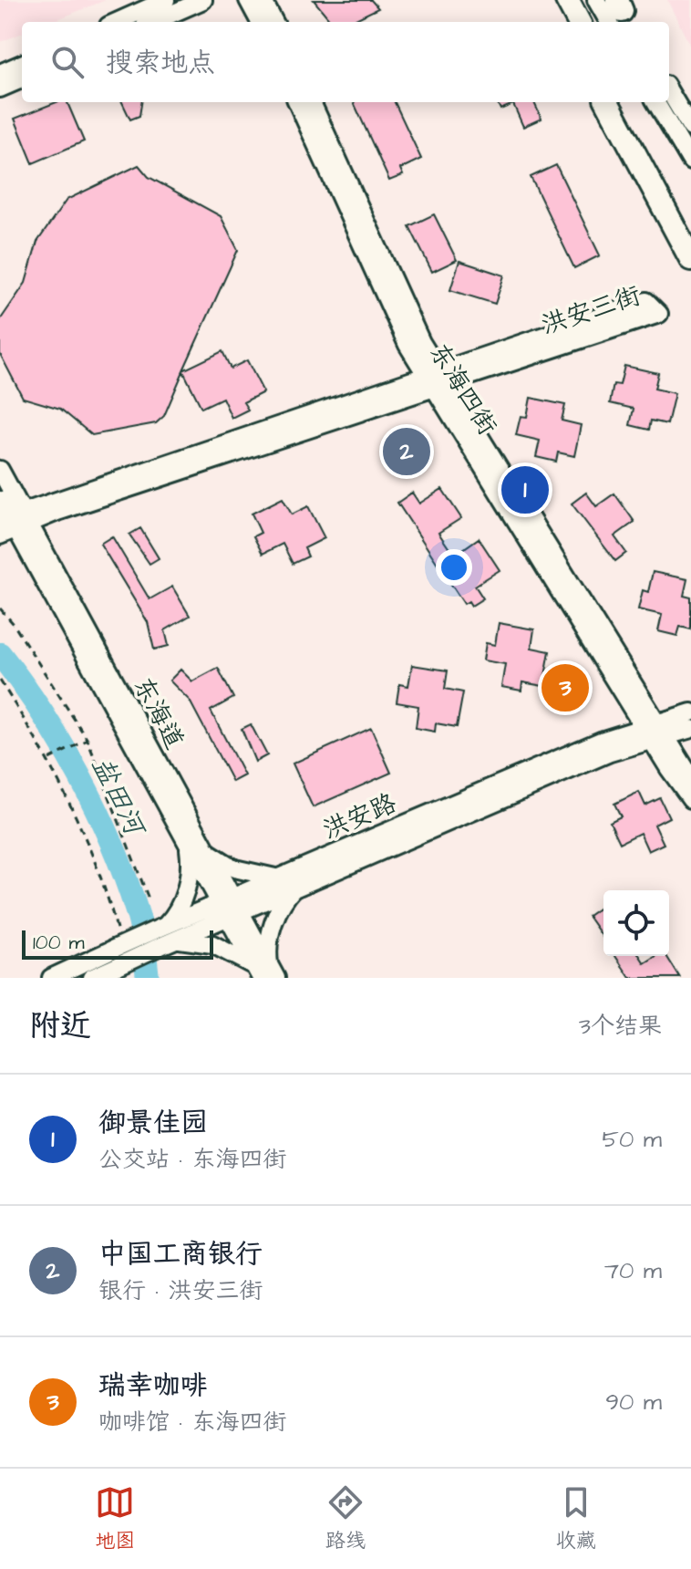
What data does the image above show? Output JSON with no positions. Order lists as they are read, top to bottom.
{
  "streets": {
    "street": [
      "洪安三街",
      "东海四街",
      "东海道",
      "洪安路"
    ]
  },
  "crossings": [
    ["洪安三街", "东海四街"],
    ["洪安三街", "东海道"],
    ["东海四街", "洪安路"],
    ["东海道", "洪安路"]
  ],
  "water": ["盐田河"],
  "scale_bar": "100 m",
  "page": {
    "search": "搜索地点",
    "pins": ["2", "1", "3"],
    "scale": "100 m",
    "heading": ["附近", "3个结果"],
    "list": [
      {
        "mark": "1",
        "name": "御景佳园",
        "note": "公交站 · 东海四街",
        "value": "50 m"
      },
      {
        "mark": "2",
        "name": "中国工商银行",
        "note": "银行 · 洪安三街",
        "value": "70 m"
      },
      {
        "mark": "3",
        "name": "瑞幸咖啡",
        "note": "咖啡馆 · 东海四街",
        "value": "90 m"
      }
    ],
    "nav": ["地图", "路线", "收藏"]
  }
}
